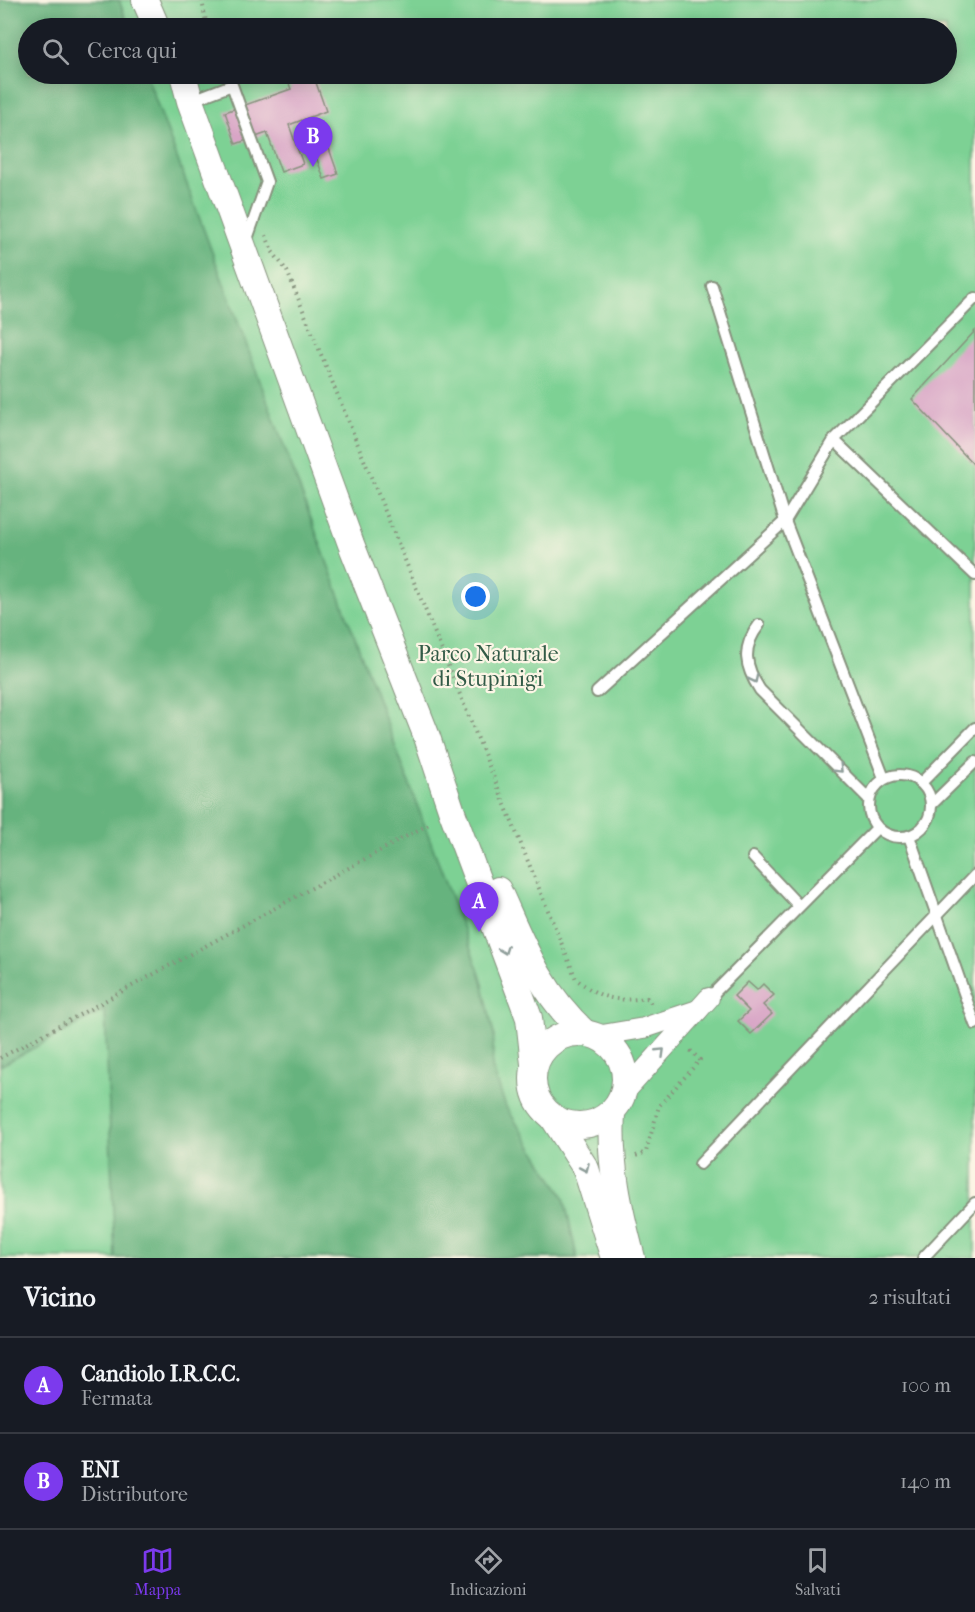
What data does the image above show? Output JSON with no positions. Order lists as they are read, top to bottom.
{
  "parks": ["Parco Naturale di Stupinigi"],
  "page": {
    "search": "Cerca qui",
    "pins": ["B", "A"],
    "heading": ["Vicino", "2 risultati"],
    "list": [
      {
        "mark": "A",
        "name": "Candiolo I.R.C.C.",
        "note": "Fermata",
        "value": "100 m"
      },
      {
        "mark": "B",
        "name": "ENI",
        "note": "Distributore",
        "value": "140 m"
      }
    ],
    "nav": ["Mappa", "Indicazioni", "Salvati"]
  }
}
